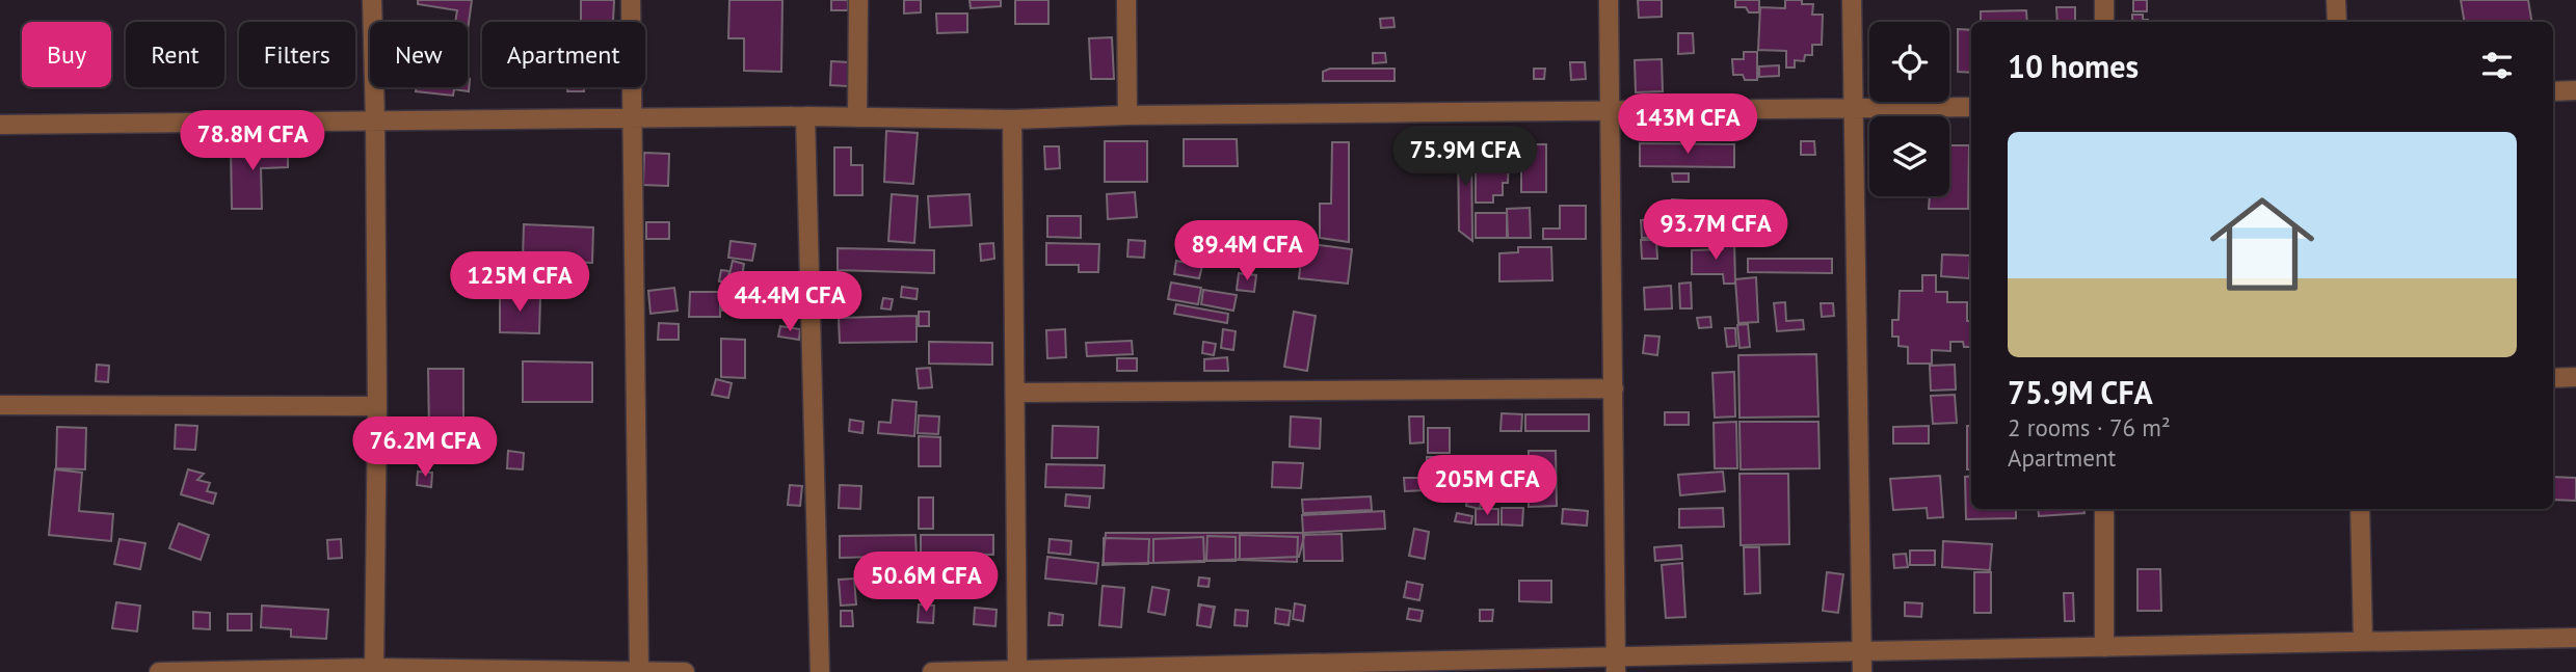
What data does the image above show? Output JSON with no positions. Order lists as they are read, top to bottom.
{
  "page": {
    "chip": [
      "Buy",
      "Rent",
      "Filters",
      "New",
      "Apartment"
    ],
    "heading": "10 homes",
    "price": [
      "143M CFA",
      "78.8M CFA",
      "75.9M CFA",
      "93.7M CFA",
      "89.4M CFA",
      "125M CFA",
      "44.4M CFA",
      "76.2M CFA",
      "205M CFA",
      "50.6M CFA"
    ],
    "list": [
      {
        "name": "75.9M CFA",
        "note": "2 rooms · 76 m² · Apartment"
      }
    ]
  }
}
